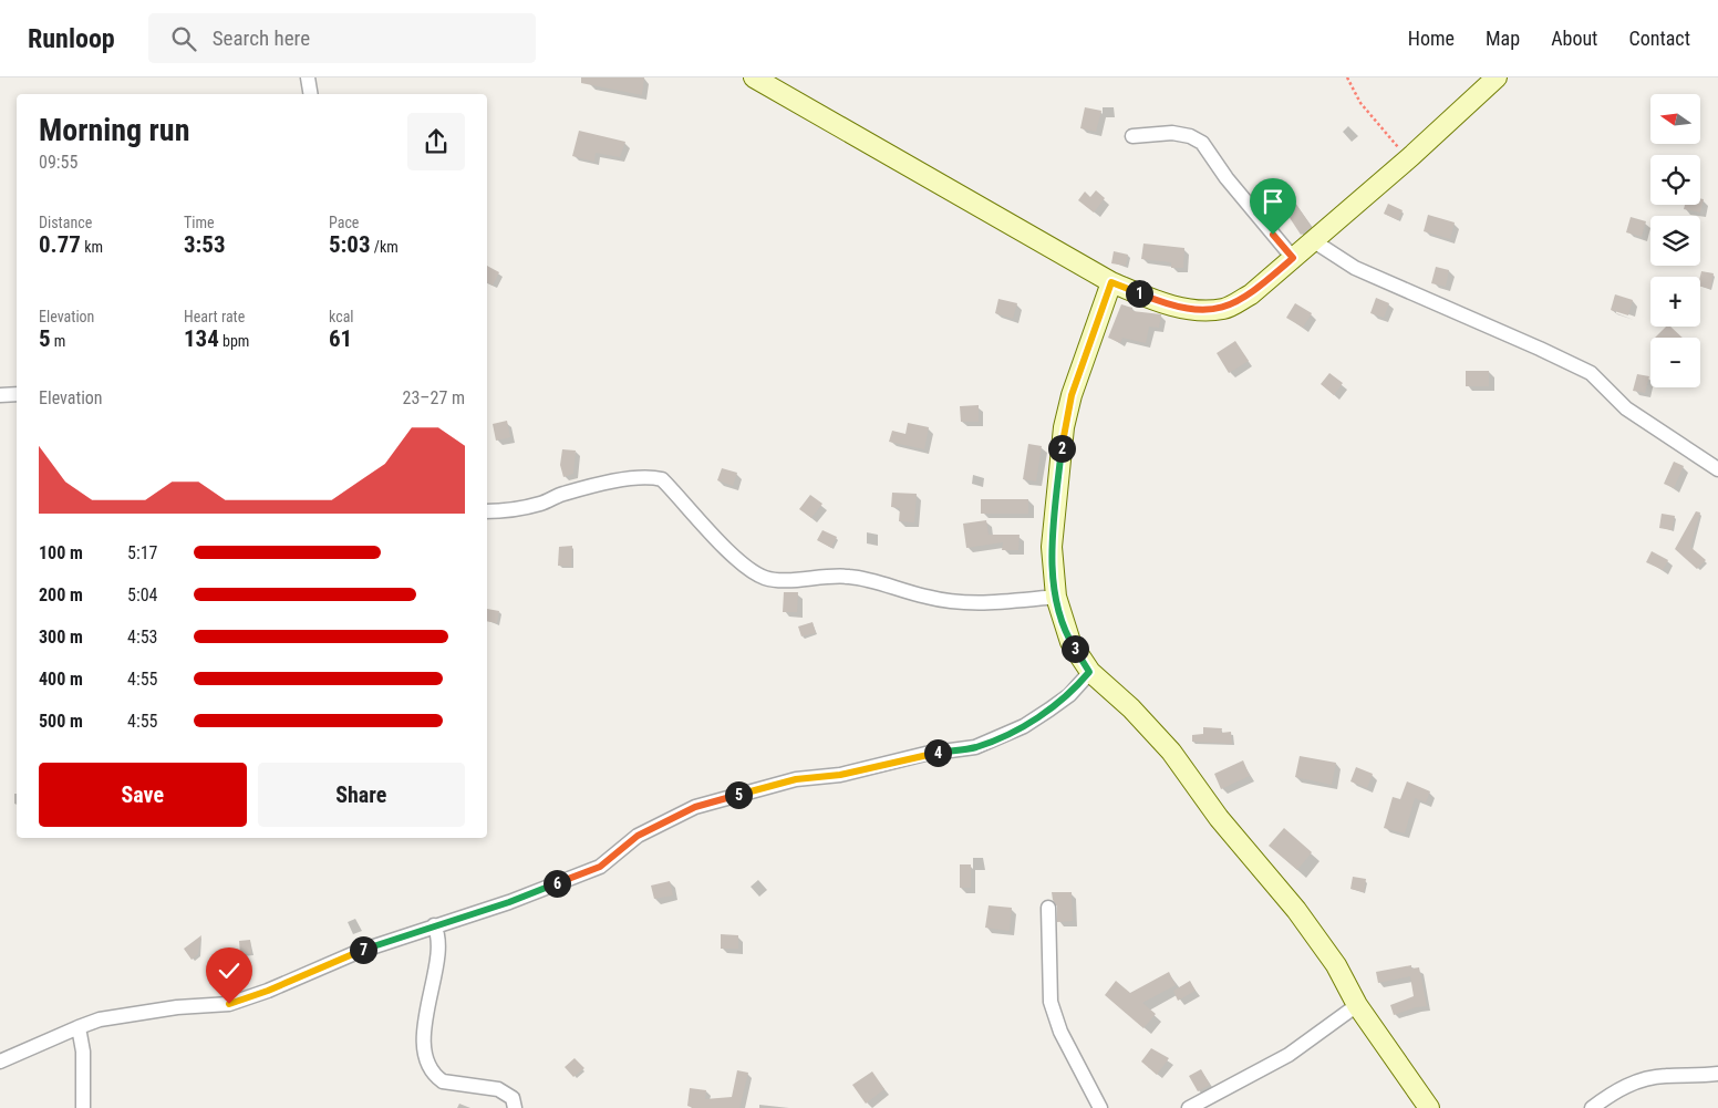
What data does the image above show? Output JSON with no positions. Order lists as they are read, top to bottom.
{
  "north": "left",
  "page": {
    "header": "Runloop",
    "search": "Search here",
    "nav": [
      "Home",
      "Map",
      "About",
      "Contact"
    ],
    "map_buttons": ["+", "−"],
    "heading": ["Morning run", "09:55"],
    "stats": [
      ["Distance", "0.77 km"],
      ["Time", "3:53"],
      ["Pace", "5:03 /km"],
      ["Elevation", "5 m"],
      ["Heart rate", "134 bpm"],
      ["kcal", "61"]
    ],
    "pins": [
      "1",
      "2",
      "3",
      "4",
      "5",
      "6",
      "7"
    ],
    "chart": ["Elevation", "23–27 m"],
    "list": [
      {
        "name": "100 m",
        "note": "5:17"
      },
      {
        "name": "200 m",
        "note": "5:04"
      },
      {
        "name": "300 m",
        "note": "4:53"
      },
      {
        "name": "400 m",
        "note": "4:55"
      },
      {
        "name": "500 m",
        "note": "4:55"
      }
    ],
    "buttons": ["Save", "Share"]
  }
}
